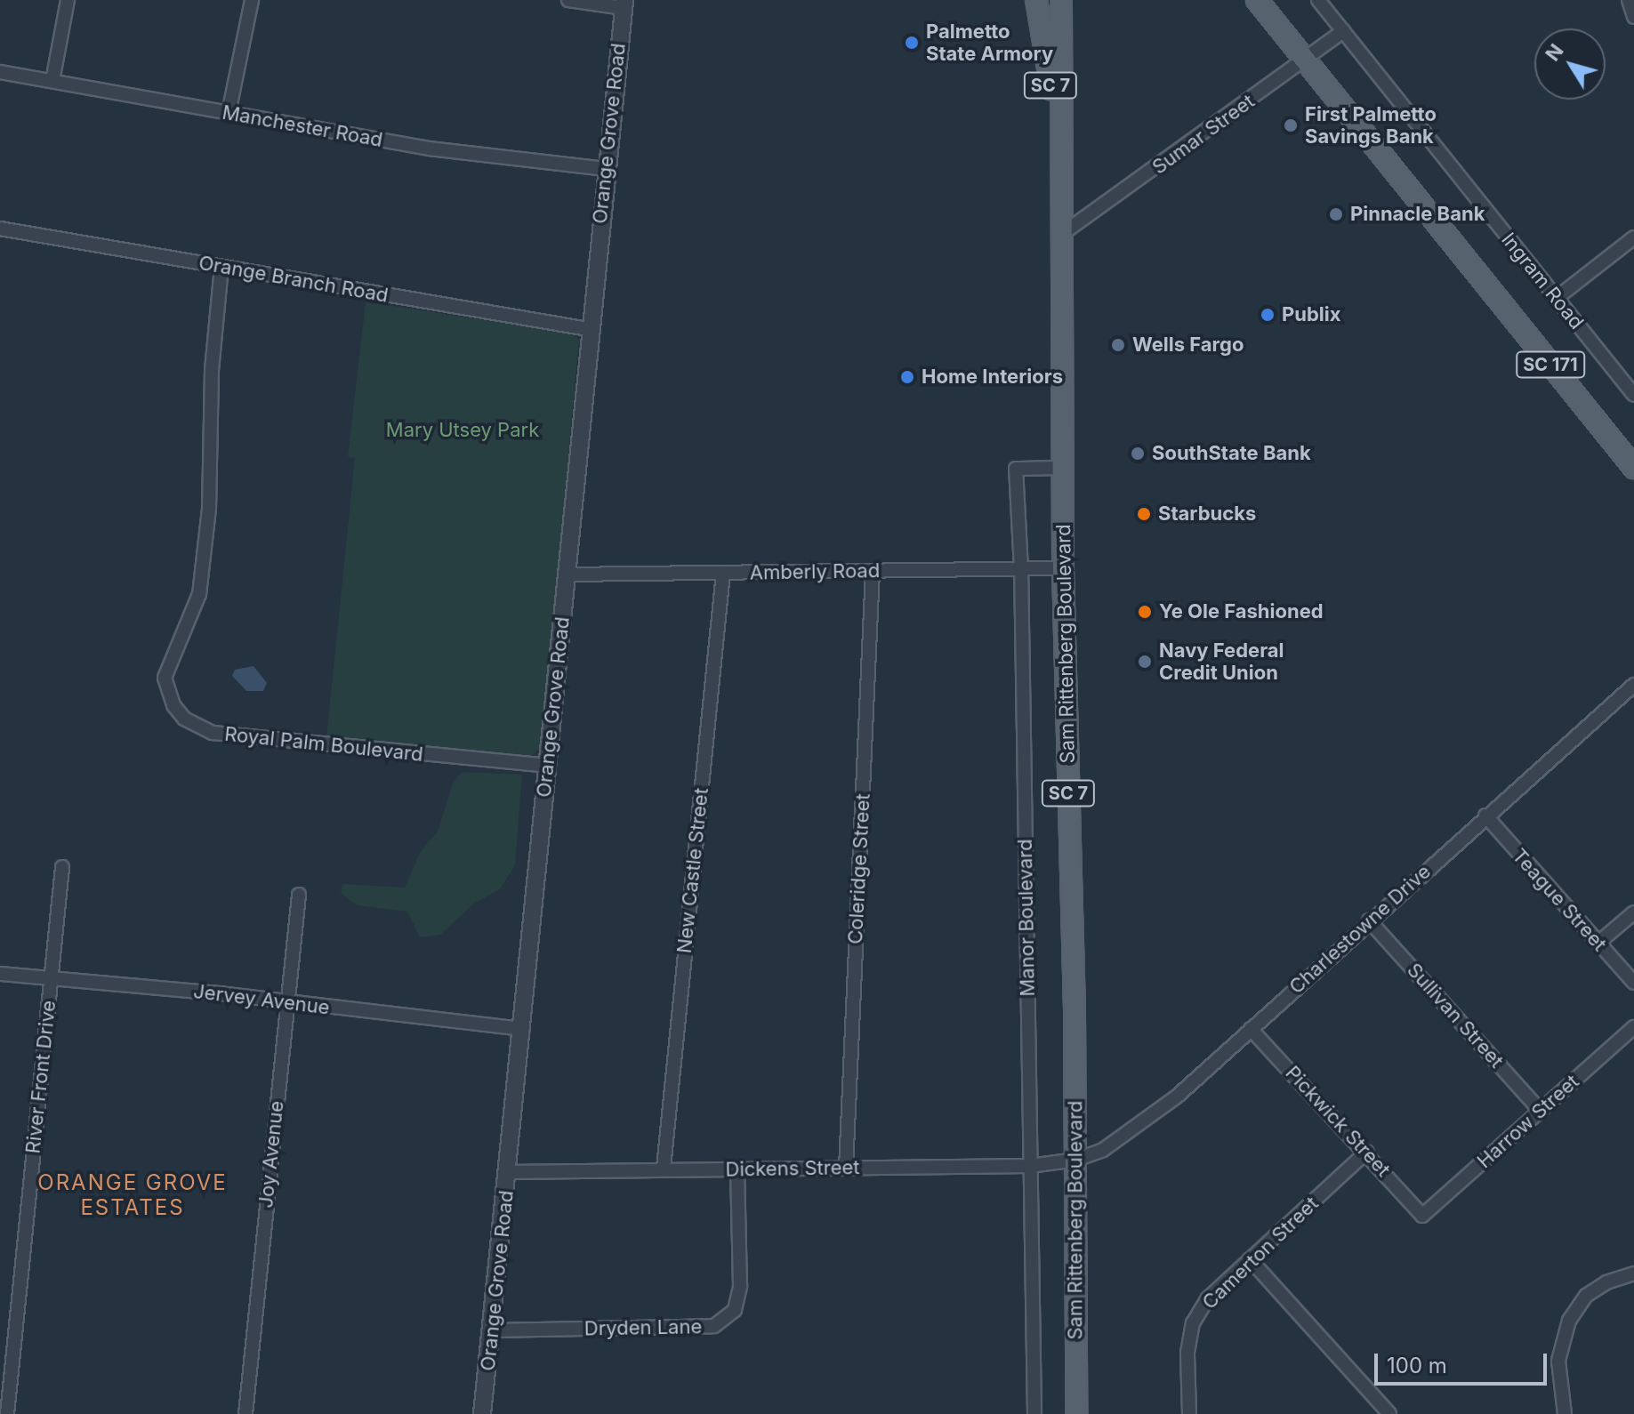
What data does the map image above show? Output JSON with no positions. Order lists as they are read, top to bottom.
{
  "streets": {
    "main road": ["SC 7", "SC 171", "Sam Rittenberg Boulevard"],
    "street": [
      "Manchester Road",
      "Orange Grove Road",
      "Sumar Street",
      "Orange Branch Road",
      "Ingram Road",
      "Amberly Road",
      "Royal Palm Boulevard",
      "Coleridge Street",
      "New Castle Street",
      "Teague Street",
      "Manor Boulevard",
      "Charlestowne Drive",
      "Jervey Avenue",
      "Sullivan Street",
      "River Front Drive",
      "Pickwick Street",
      "Harrow Street",
      "Joy Avenue",
      "Dickens Street",
      "Camerton Street",
      "Dryden Lane"
    ]
  },
  "crossings": [
    ["Manchester Road", "Orange Grove Road"],
    ["Orange Grove Road", "Orange Branch Road"],
    ["Orange Grove Road", "Amberly Road"],
    ["Orange Grove Road", "Royal Palm Boulevard"],
    ["Orange Grove Road", "Jervey Avenue"],
    ["Orange Grove Road", "Dickens Street"],
    ["Orange Grove Road", "Dryden Lane"],
    ["Sumar Street", "Ingram Road"],
    ["Sumar Street", "SC 171"],
    ["Sumar Street", "Sam Rittenberg Boulevard"],
    ["Orange Branch Road", "Royal Palm Boulevard"],
    ["Amberly Road", "Sam Rittenberg Boulevard"],
    ["Amberly Road", "Coleridge Street"],
    ["Amberly Road", "New Castle Street"],
    ["Amberly Road", "Manor Boulevard"],
    ["Sam Rittenberg Boulevard", "Manor Boulevard"],
    ["Sam Rittenberg Boulevard", "Charlestowne Drive"],
    ["Sam Rittenberg Boulevard", "Dickens Street"],
    ["Coleridge Street", "Dickens Street"],
    ["New Castle Street", "Dickens Street"],
    ["Teague Street", "Charlestowne Drive"],
    ["Manor Boulevard", "Dickens Street"],
    ["Charlestowne Drive", "Sullivan Street"],
    ["Charlestowne Drive", "Pickwick Street"],
    ["Charlestowne Drive", "Dickens Street"],
    ["Jervey Avenue", "River Front Drive"],
    ["Jervey Avenue", "Joy Avenue"],
    ["Sullivan Street", "Harrow Street"],
    ["Pickwick Street", "Harrow Street"],
    ["Pickwick Street", "Camerton Street"],
    ["Dickens Street", "Dryden Lane"]
  ],
  "districts": ["ORANGE GROVE ESTATES"],
  "parks": ["Mary Utsey Park"],
  "places": [
    "Palmetto State Armory",
    "First Palmetto Savings Bank",
    "Pinnacle Bank",
    "Publix",
    "Wells Fargo",
    "Home Interiors",
    "SouthState Bank",
    "Starbucks",
    "Ye Ole Fashioned",
    "Navy Federal Credit Union"
  ],
  "scale_bar": "100 m",
  "north": "top left"
}
